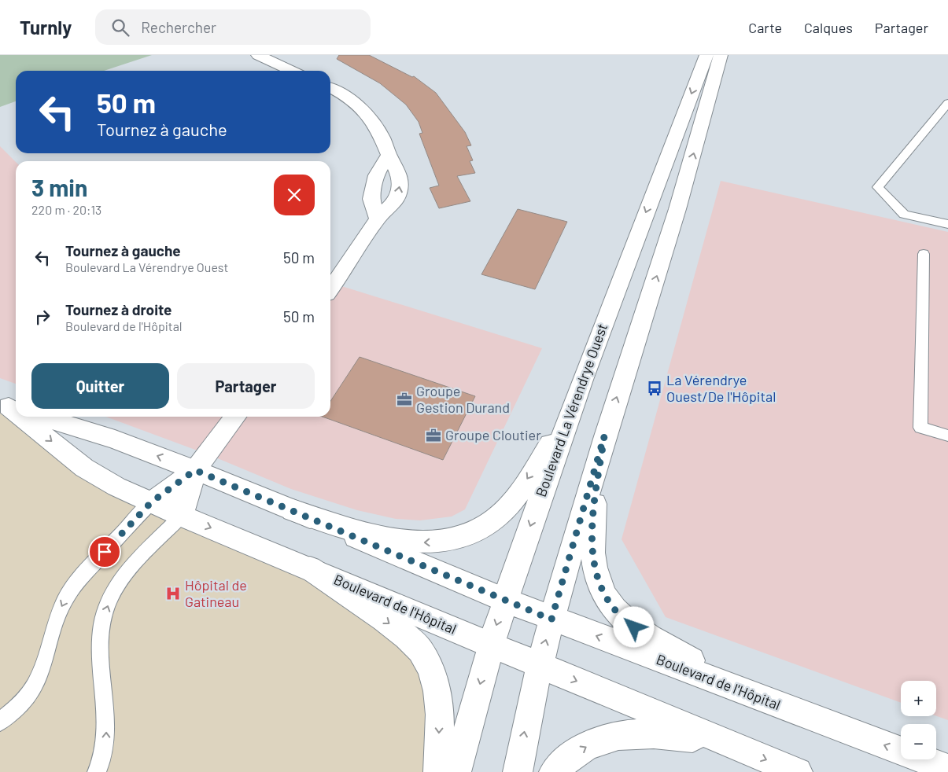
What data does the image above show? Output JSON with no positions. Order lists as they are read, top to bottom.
{
  "streets": {
    "main road": ["Boulevard La Vérendrye Ouest", "Boulevard de l'Hôpital"]
  },
  "crossings": [
    ["Boulevard La Vérendrye Ouest", "Boulevard de l'Hôpital"]
  ],
  "places": {
    "bus stop": ["La Vérendrye Ouest/De l'Hôpital"],
    "office": ["Groupe Gestion Durand", "Groupe Cloutier"],
    "hospital": ["Hôpital de Gatineau"]
  },
  "page": {
    "header": "Turnly",
    "search": "Rechercher",
    "nav": ["Carte", "Calques", "Partager"],
    "turn": ["50 m", "Tournez à gauche"],
    "heading": ["3 min", "220 m · 20:13"],
    "list": [
      {
        "name": "Tournez à gauche",
        "note": "Boulevard La Vérendrye Ouest",
        "value": "50 m"
      },
      {
        "name": "Tournez à droite",
        "note": "Boulevard de l'Hôpital",
        "value": "50 m"
      }
    ],
    "buttons": ["Quitter", "Partager"],
    "map_buttons": ["+", "−"]
  }
}
